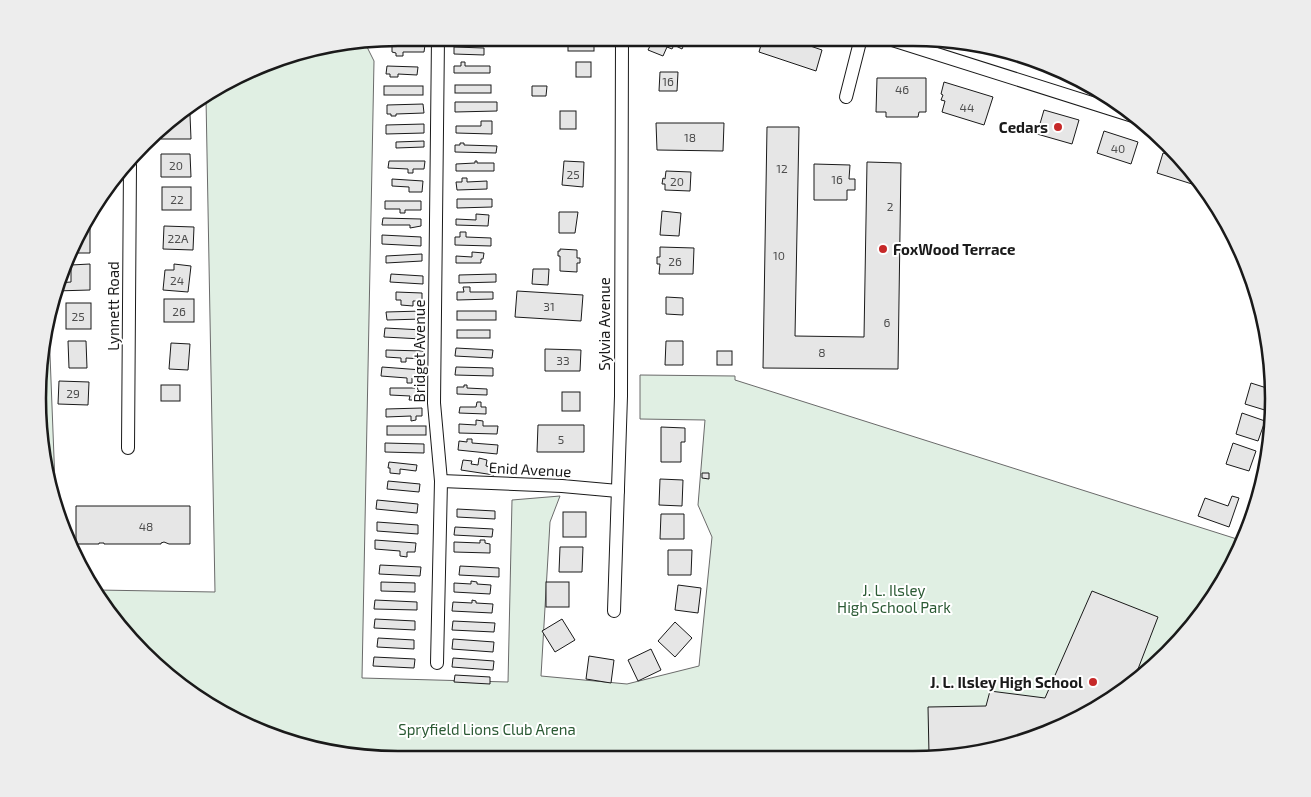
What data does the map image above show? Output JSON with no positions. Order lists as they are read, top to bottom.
{
  "streets": {
    "street": [
      "Lynnett Road",
      "Sylvia Avenue",
      "Bridget Avenue",
      "Enid Avenue"
    ]
  },
  "crossings": [
    ["Sylvia Avenue", "Enid Avenue"],
    ["Bridget Avenue", "Enid Avenue"]
  ],
  "parks": ["J. L. Ilsley High School Park", "Spryfield Lions Club Arena"],
  "places": ["Cedars", "FoxWood Terrace", "J. L. Ilsley High School"],
  "house_numbers": [
    "16",
    "46",
    "44",
    "18",
    "40",
    "20",
    "12",
    "25",
    "16",
    "20",
    "22",
    "2",
    "22A",
    "10",
    "26",
    "24",
    "31",
    "26",
    "25",
    "6",
    "8",
    "33",
    "29",
    "5",
    "48"
  ]
}
